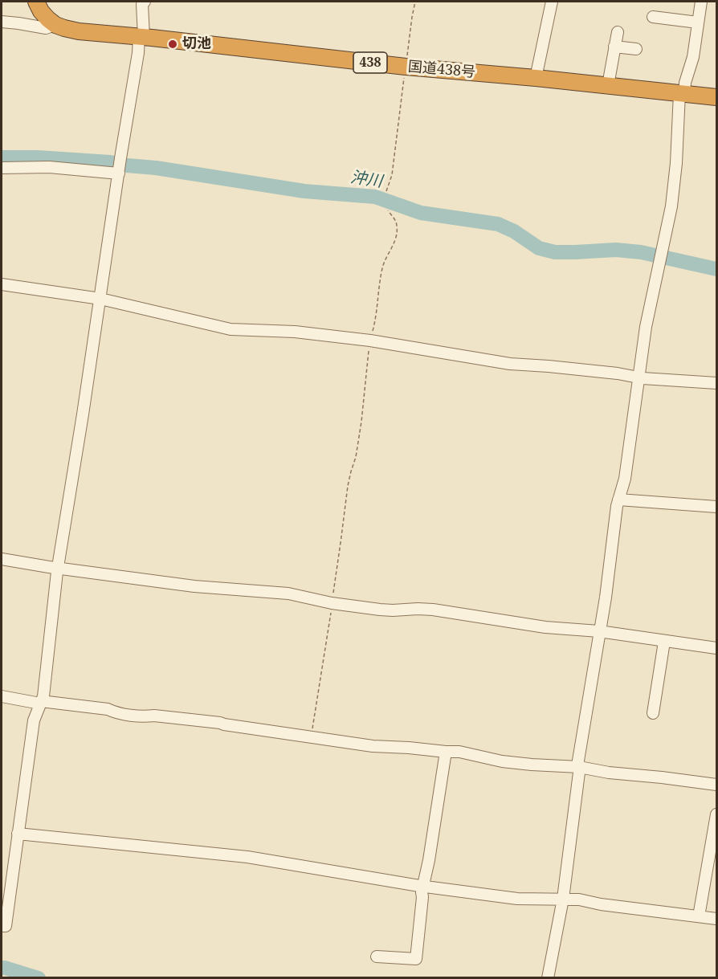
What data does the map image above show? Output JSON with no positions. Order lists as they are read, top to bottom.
{
  "streets": {
    "highway": ["438", "国道438号"]
  },
  "water": ["沖川"],
  "places": ["切池"]
}
